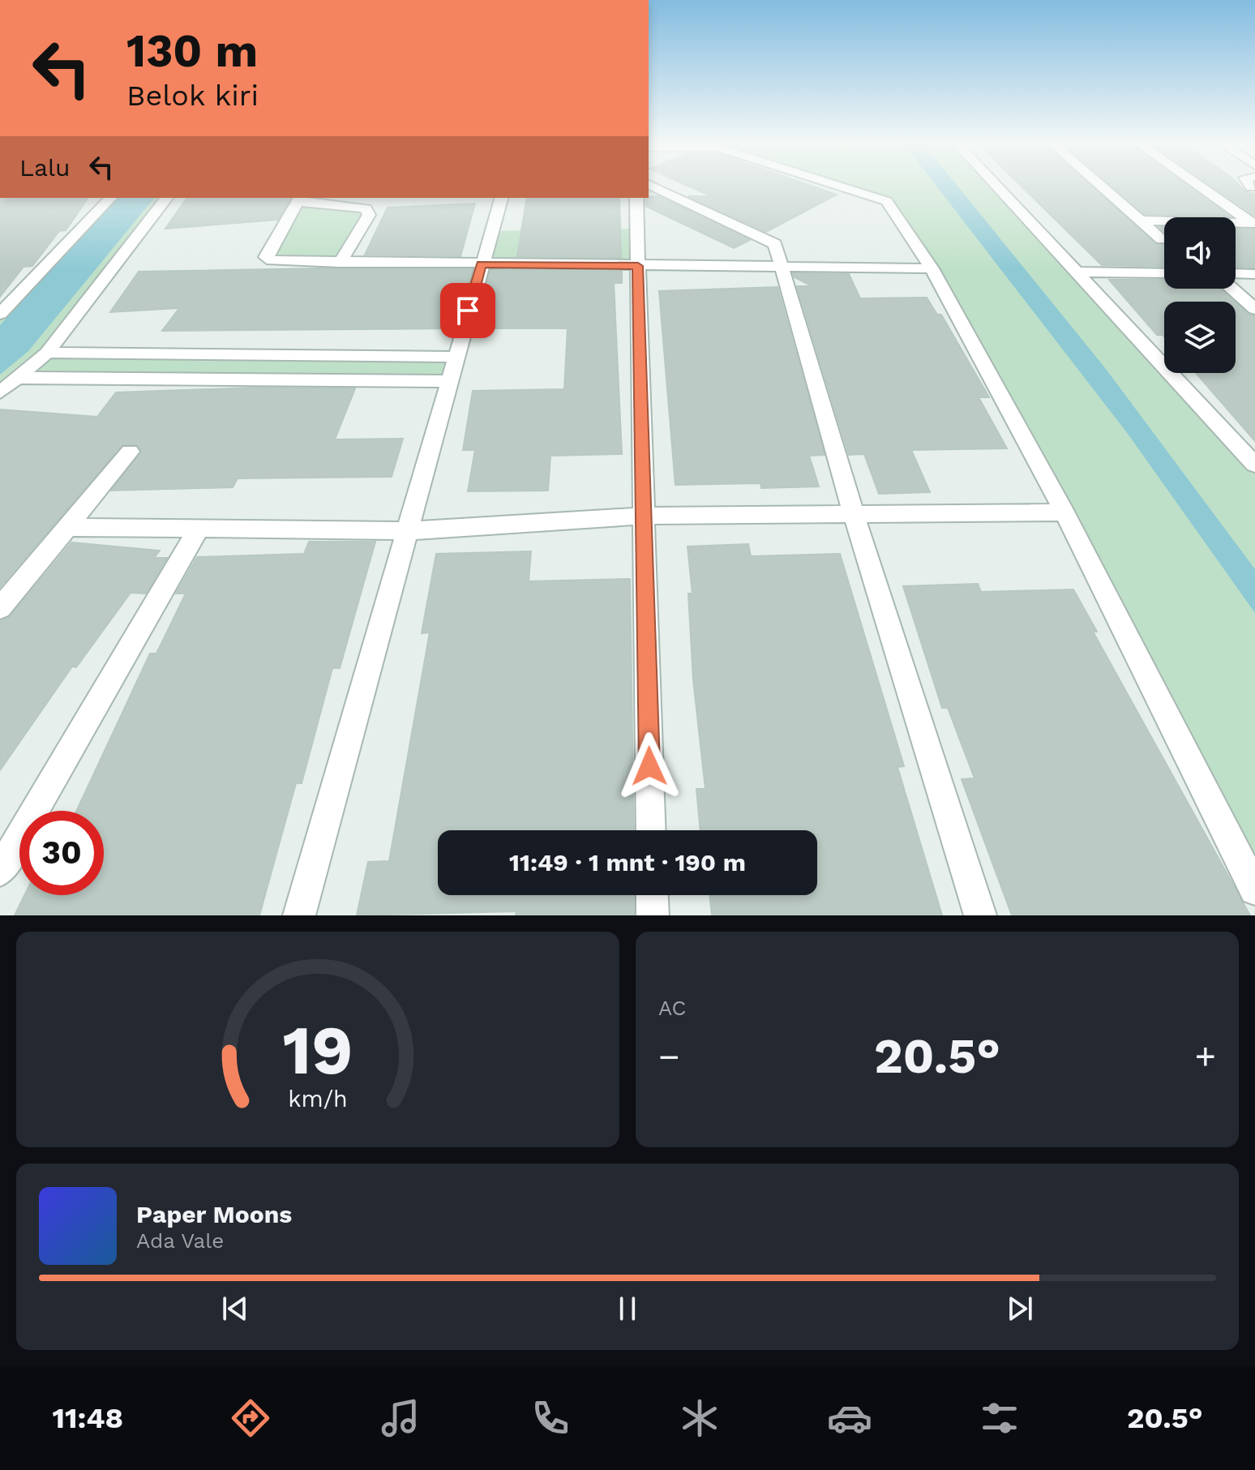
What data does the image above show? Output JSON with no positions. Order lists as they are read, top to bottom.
{
  "page": {
    "turn": ["130 m", "Belok kiri"],
    "then": "Lalu",
    "limit": "30",
    "trip": "11:49 · 1 mnt · 190 m",
    "tile": "AC",
    "heat": ["−", "20.5°", "+"],
    "song": ["Paper Moons", "Ada Vale"],
    "tabs": ["11:48", "20.5°"],
    "gauge": ["19", "km/h"]
  }
}
